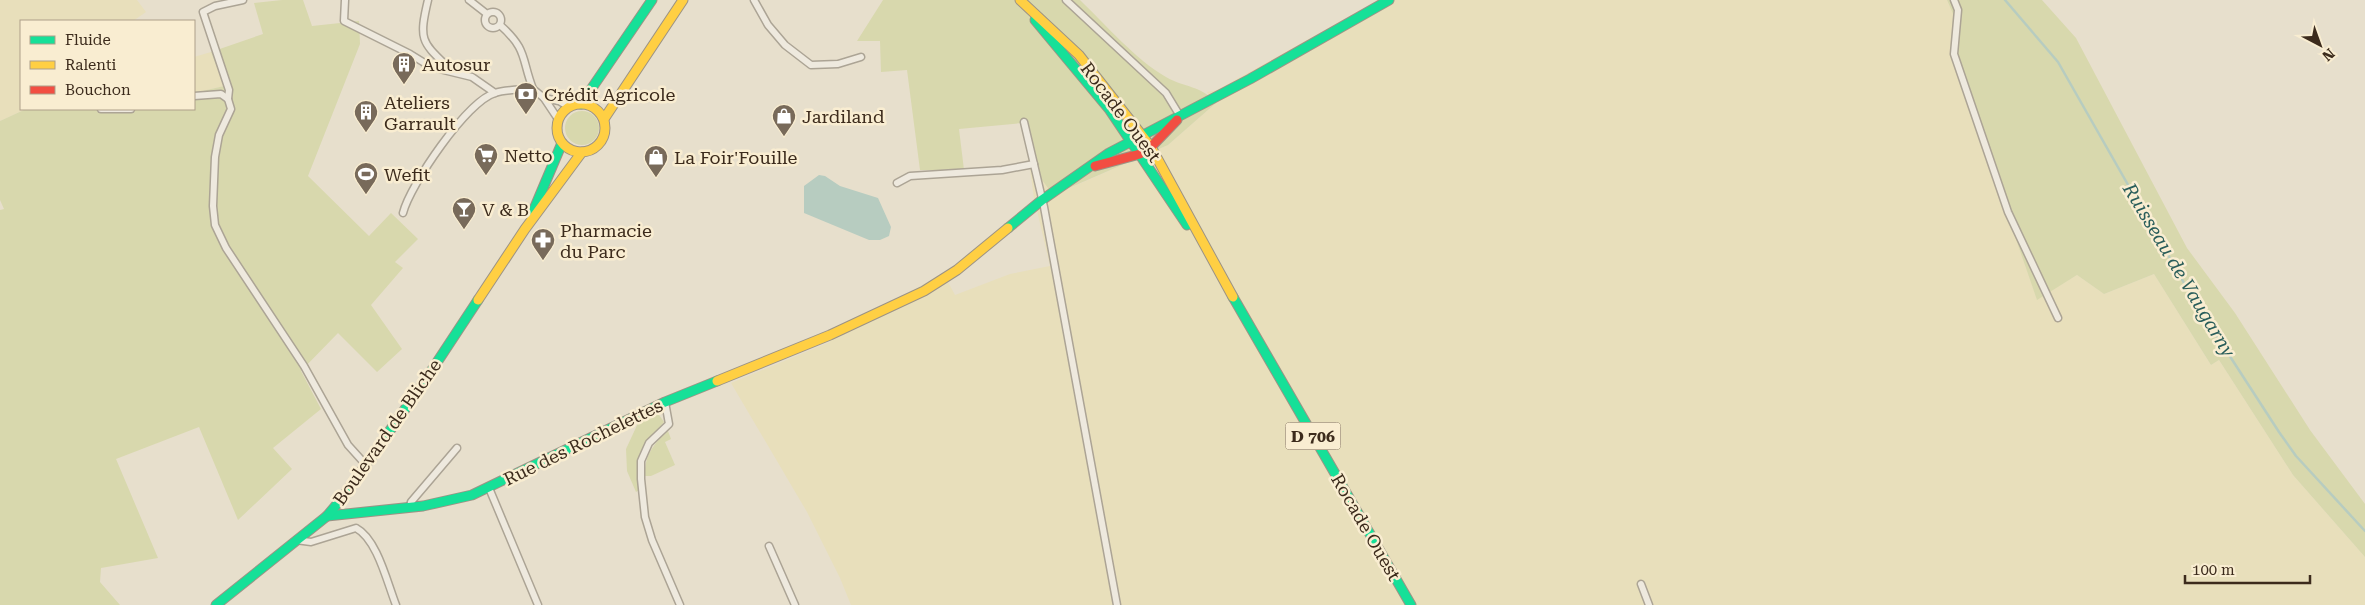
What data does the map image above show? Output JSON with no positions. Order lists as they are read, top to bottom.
{
  "streets": {
    "main road": [
      "Rocade Ouest",
      "Boulevard de Bliche",
      "D 706",
      "Rue des Rochelettes"
    ]
  },
  "crossings": [
    ["Rocade Ouest", "Rue des Rochelettes"],
    ["Boulevard de Bliche", "Rue des Rochelettes"]
  ],
  "water": ["Ruisseau de Vaugarny"],
  "places": {
    "building": ["Autosur", "Ateliers Garrault"],
    "bank": ["Crédit Agricole"],
    "shop": ["Jardiland", "La Foir'Fouille"],
    "supermarket": ["Netto"],
    "sports": ["Wefit"],
    "bar": ["V & B"],
    "pharmacy": ["Pharmacie du Parc"]
  },
  "legend": ["Fluide", "Ralenti", "Bouchon"],
  "scale_bar": "100 m",
  "north": "bottom right"
}
